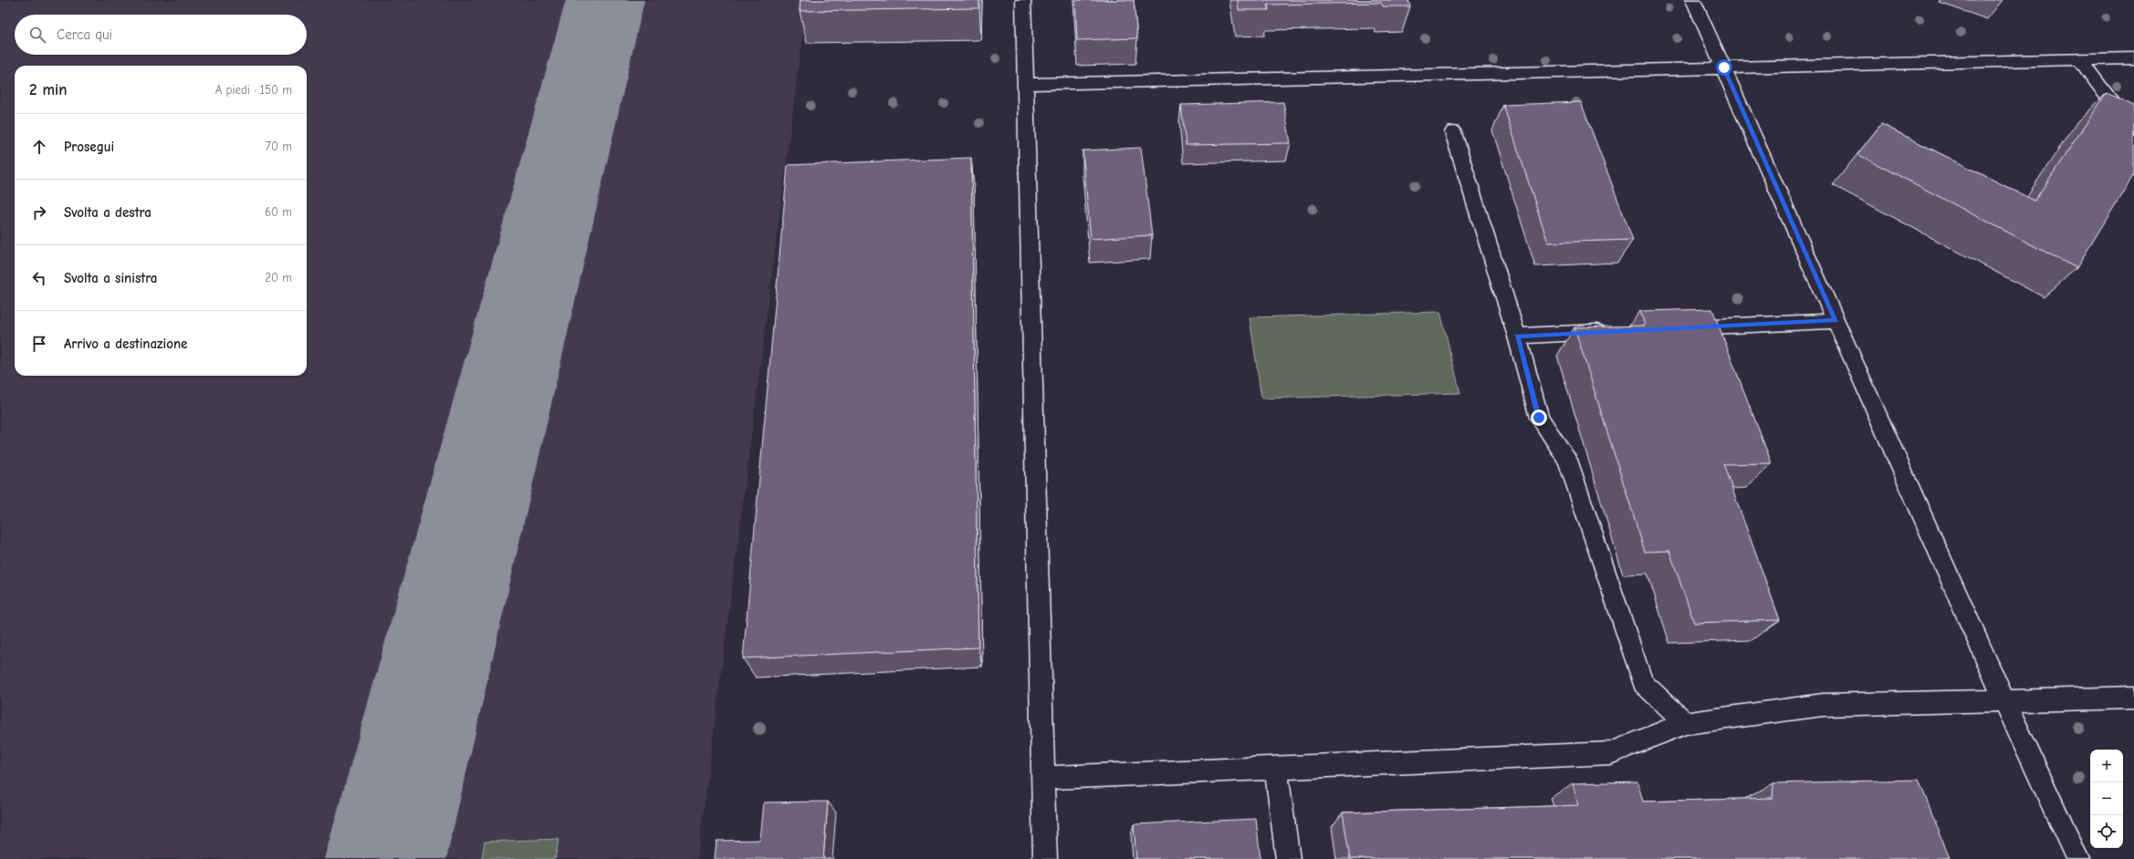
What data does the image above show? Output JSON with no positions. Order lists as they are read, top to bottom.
{
  "page": {
    "search": "Cerca qui",
    "heading": ["2 min", "A piedi · 150 m"],
    "list": [
      ["Prosegui", "70 m"],
      ["Svolta a destra", "60 m"],
      ["Svolta a sinistra", "20 m"],
      "Arrivo a destinazione"
    ],
    "map_buttons": ["+", "−"]
  }
}
